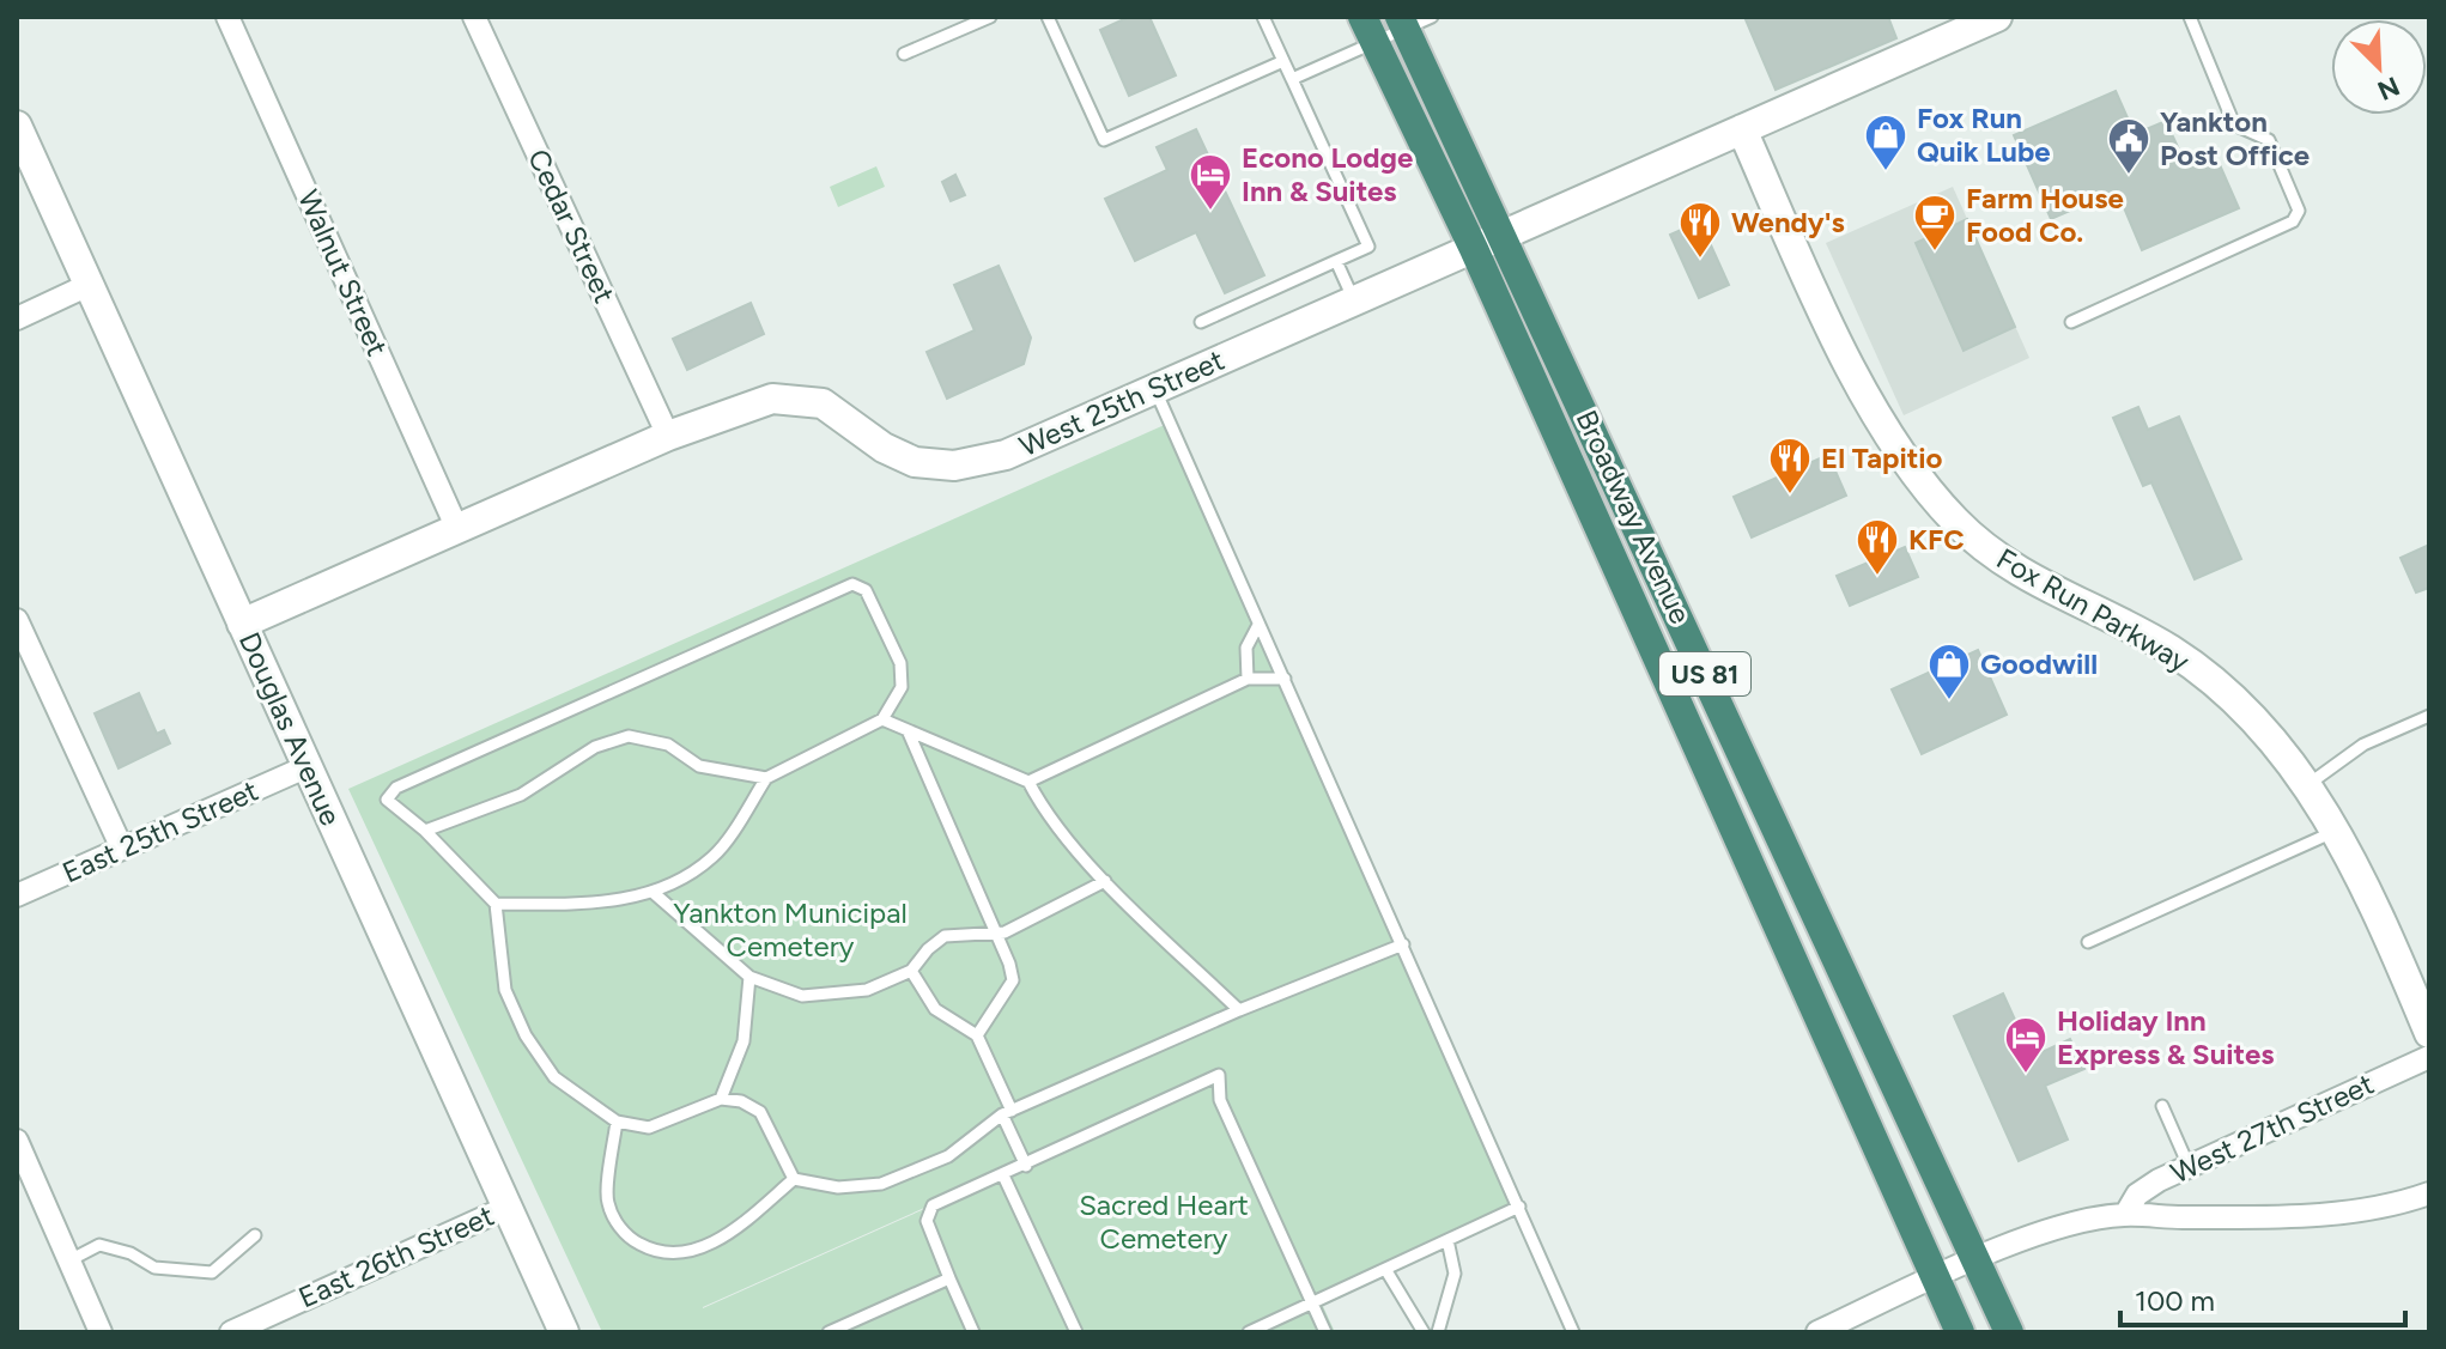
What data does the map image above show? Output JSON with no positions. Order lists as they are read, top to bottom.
{
  "streets": {
    "highway": ["Broadway Avenue", "US 81"],
    "street": [
      "Cedar Street",
      "Walnut Street",
      "West 25th Street",
      "Fox Run Parkway",
      "Douglas Avenue",
      "East 25th Street",
      "West 27th Street",
      "East 26th Street"
    ]
  },
  "crossings": [
    ["Cedar Street", "West 25th Street"],
    ["Walnut Street", "West 25th Street"],
    ["West 25th Street", "Broadway Avenue"],
    ["West 25th Street", "Fox Run Parkway"],
    ["West 25th Street", "Douglas Avenue"],
    ["Broadway Avenue", "West 27th Street"],
    ["Douglas Avenue", "East 25th Street"],
    ["Douglas Avenue", "East 26th Street"]
  ],
  "parks": ["Yankton Municipal Cemetery", "Sacred Heart Cemetery"],
  "places": {
    "shop": ["Fox Run Quik Lube", "Goodwill"],
    "public building": ["Yankton Post Office"],
    "hotel": ["Econo Lodge Inn & Suites", "Holiday Inn Express & Suites"],
    "cafe": ["Farm House Food Co."],
    "restaurant": ["Wendy's", "El Tapitio", "KFC"]
  },
  "scale_bar": "100 m",
  "north": "bottom right"
}
